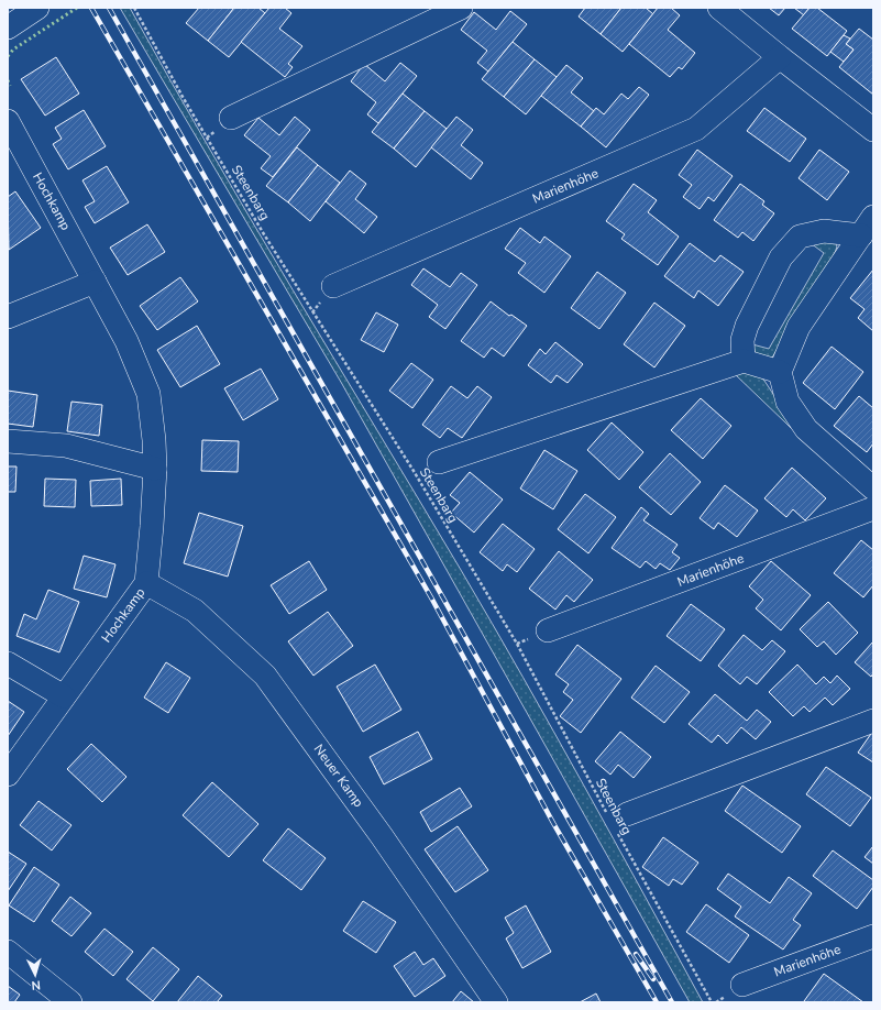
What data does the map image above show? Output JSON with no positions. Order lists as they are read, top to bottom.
{
  "streets": {
    "street": ["Marienhöhe", "Hochkamp", "Neuer Kamp"],
    "path": ["Steenbarg"]
  },
  "crossings": [
    ["Hochkamp", "Neuer Kamp"]
  ],
  "north": "bottom"
}
